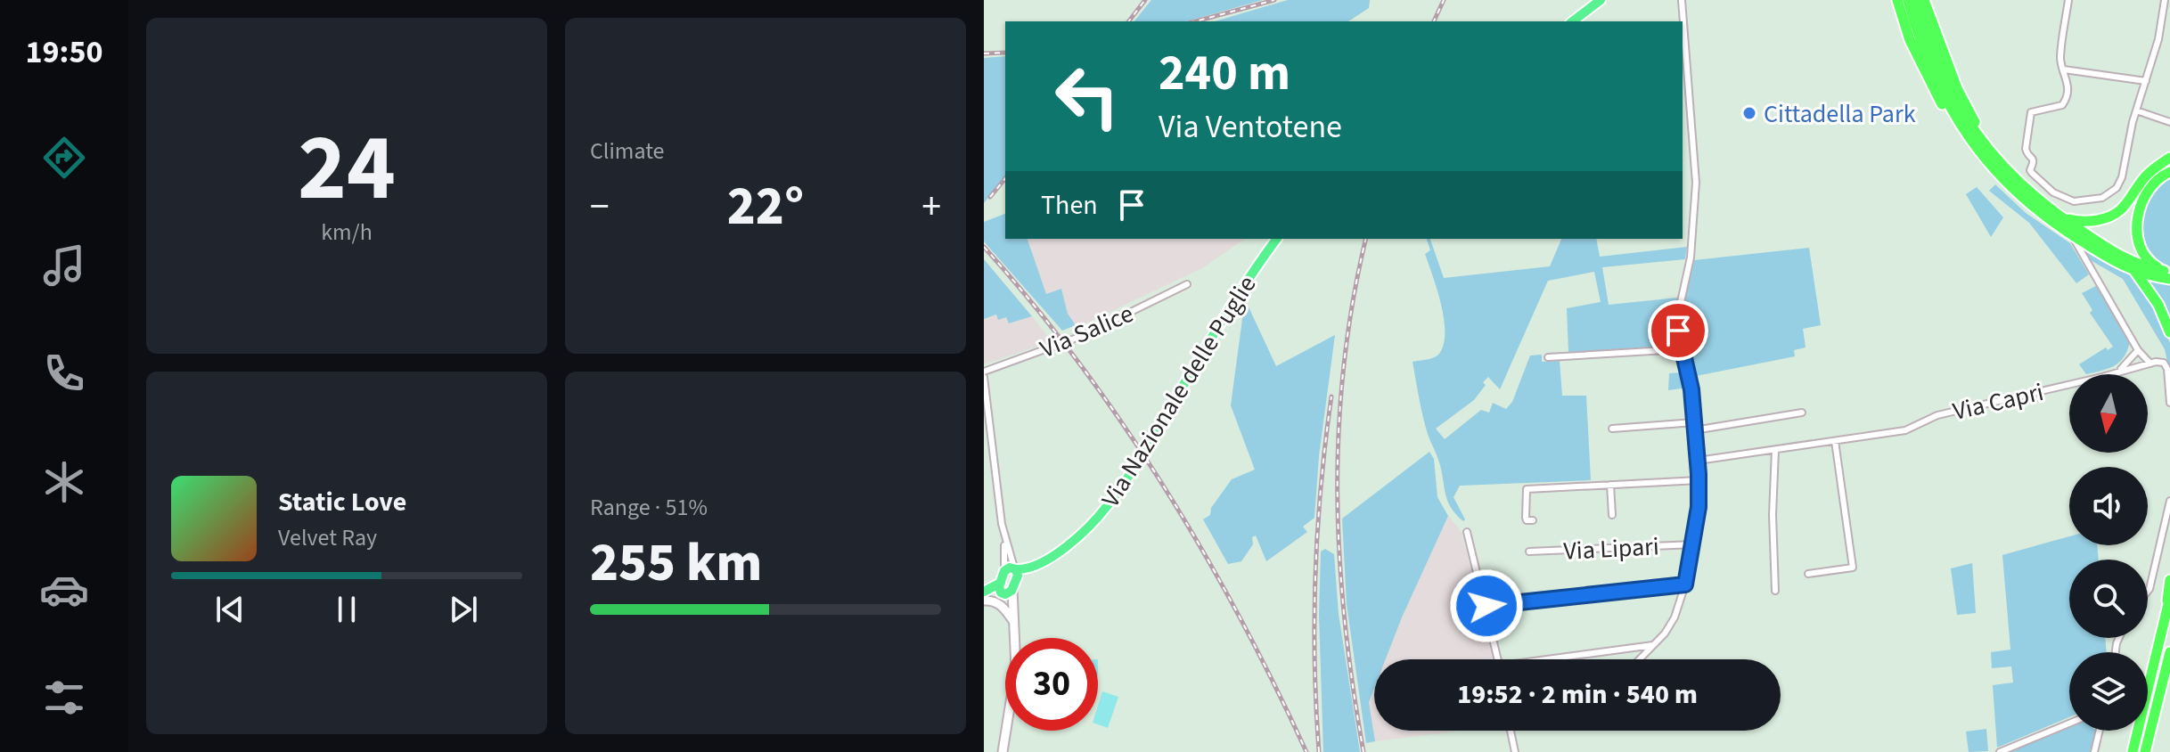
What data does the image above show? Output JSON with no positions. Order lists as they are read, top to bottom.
{
  "streets": {
    "main road": ["Via Nazionale delle Puglie"],
    "street": ["Via Salice", "Via Capri", "Via Lipari"]
  },
  "places": ["Cittadella Park"],
  "north": "bottom",
  "page": {
    "tabs": "19:50",
    "tile": [
      ["24", "km/h"],
      "Climate",
      ["Range · 51%", "255 km"]
    ],
    "turn": ["240 m", "Via Ventotene"],
    "then": "Then",
    "heat": ["−", "22°", "+"],
    "song": ["Static Love", "Velvet Ray"],
    "limit": "30",
    "trip": "19:52 · 2 min · 540 m"
  }
}
